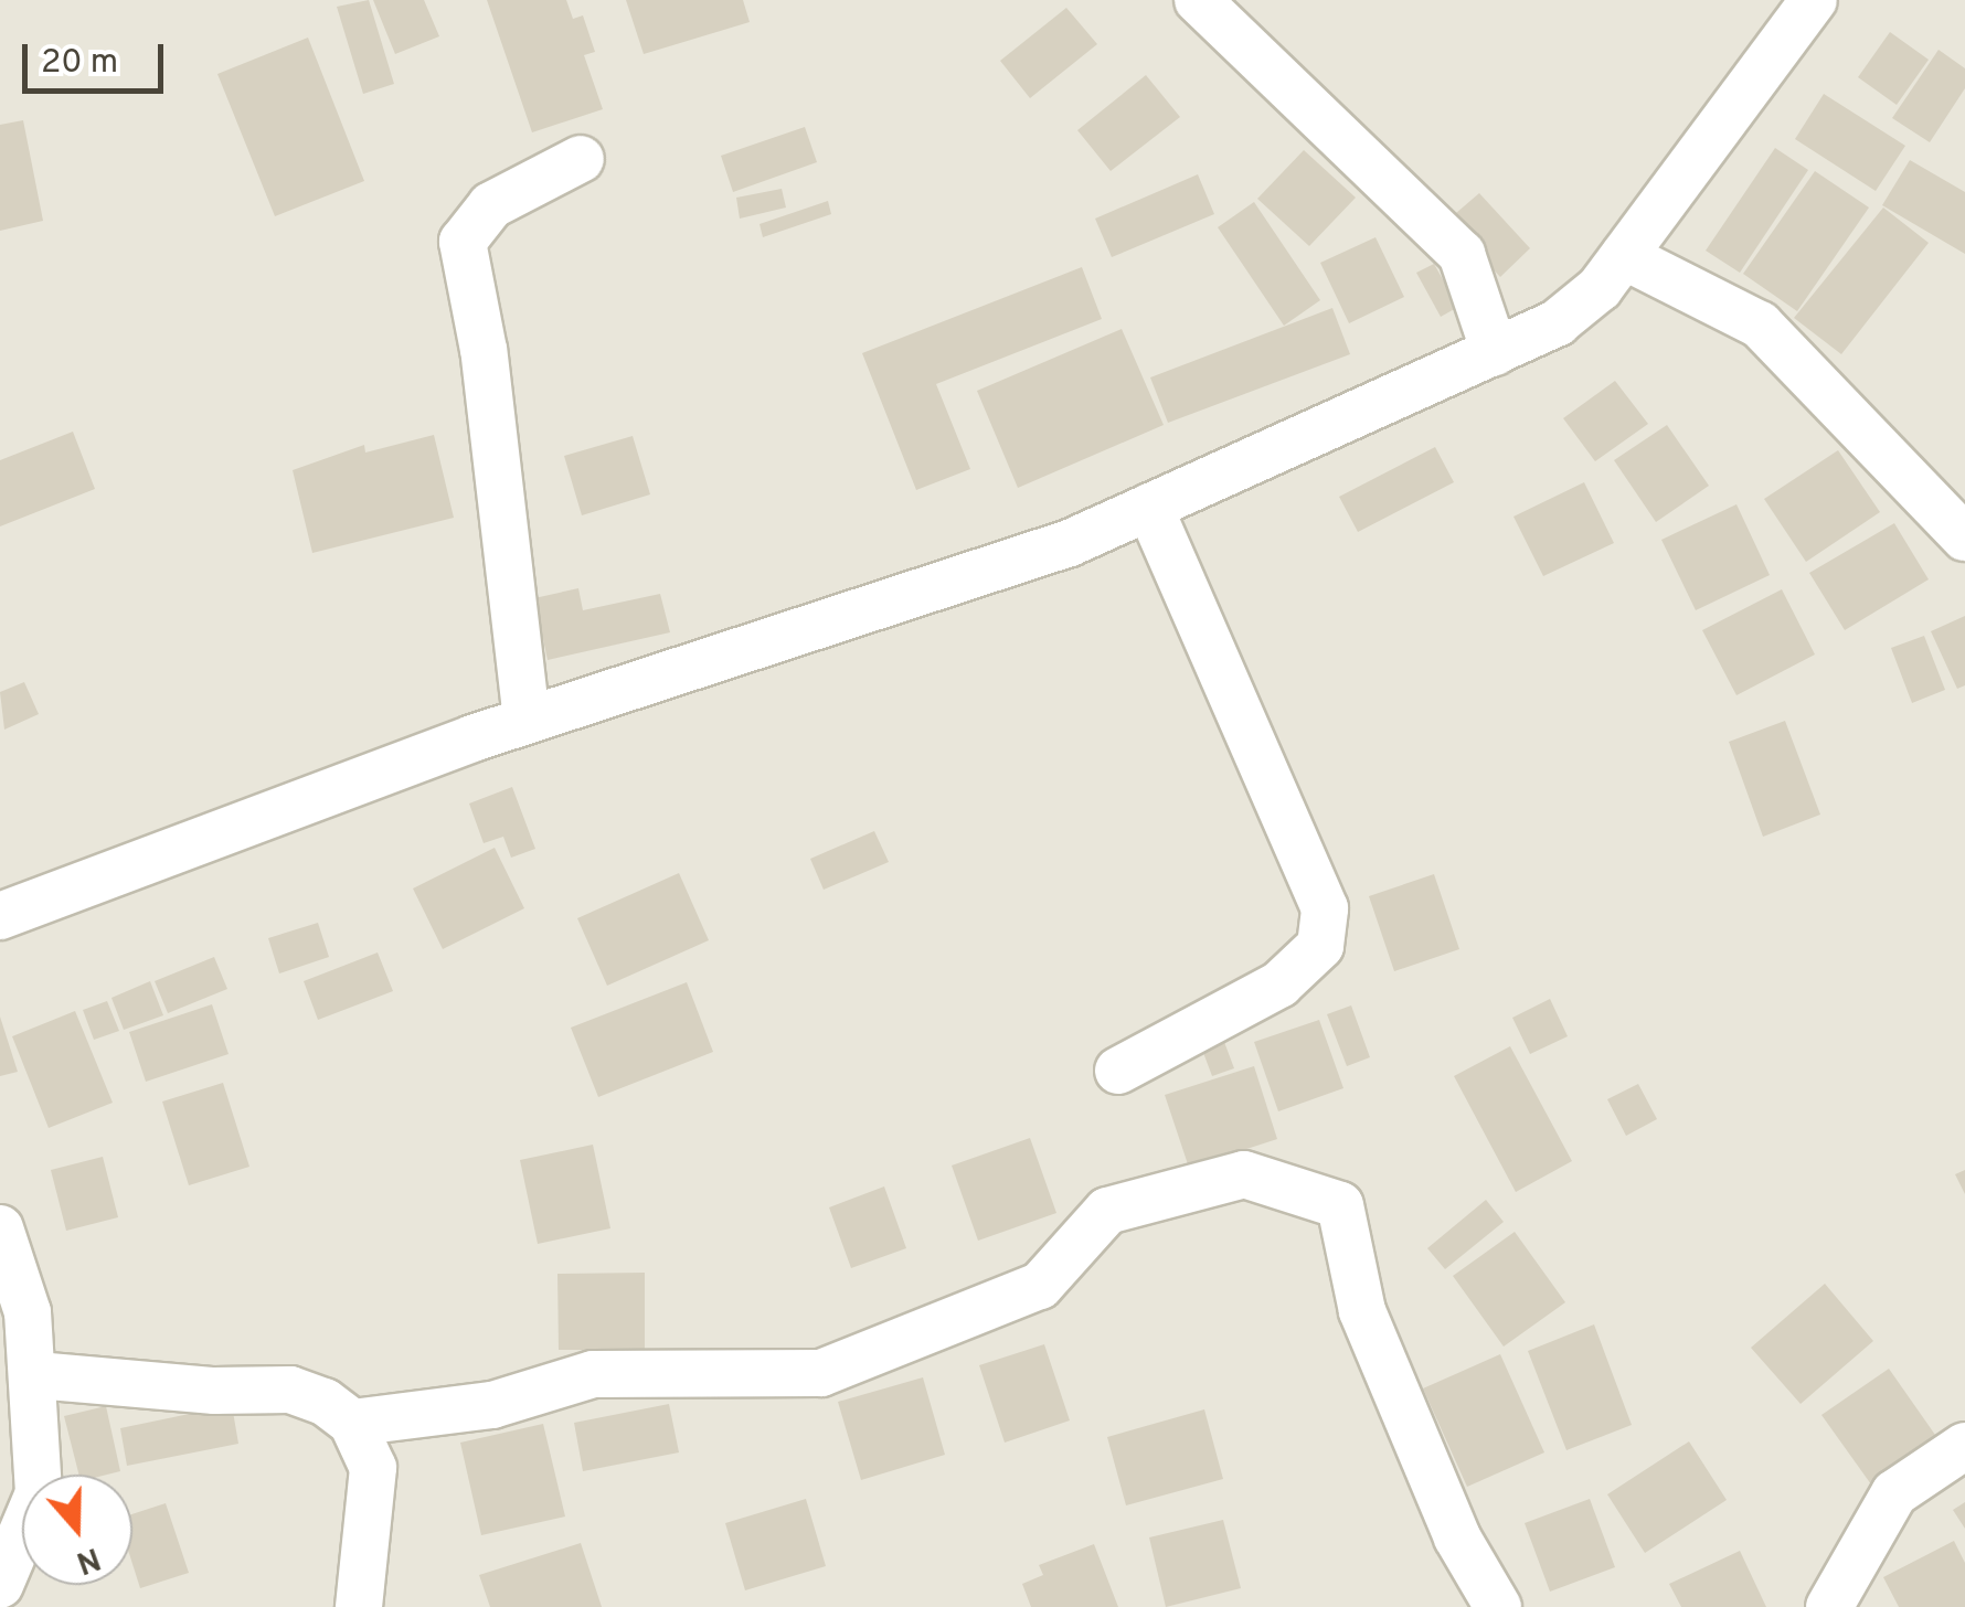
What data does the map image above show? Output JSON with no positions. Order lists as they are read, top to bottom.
{
  "scale_bar": "20 m",
  "north": "bottom"
}
